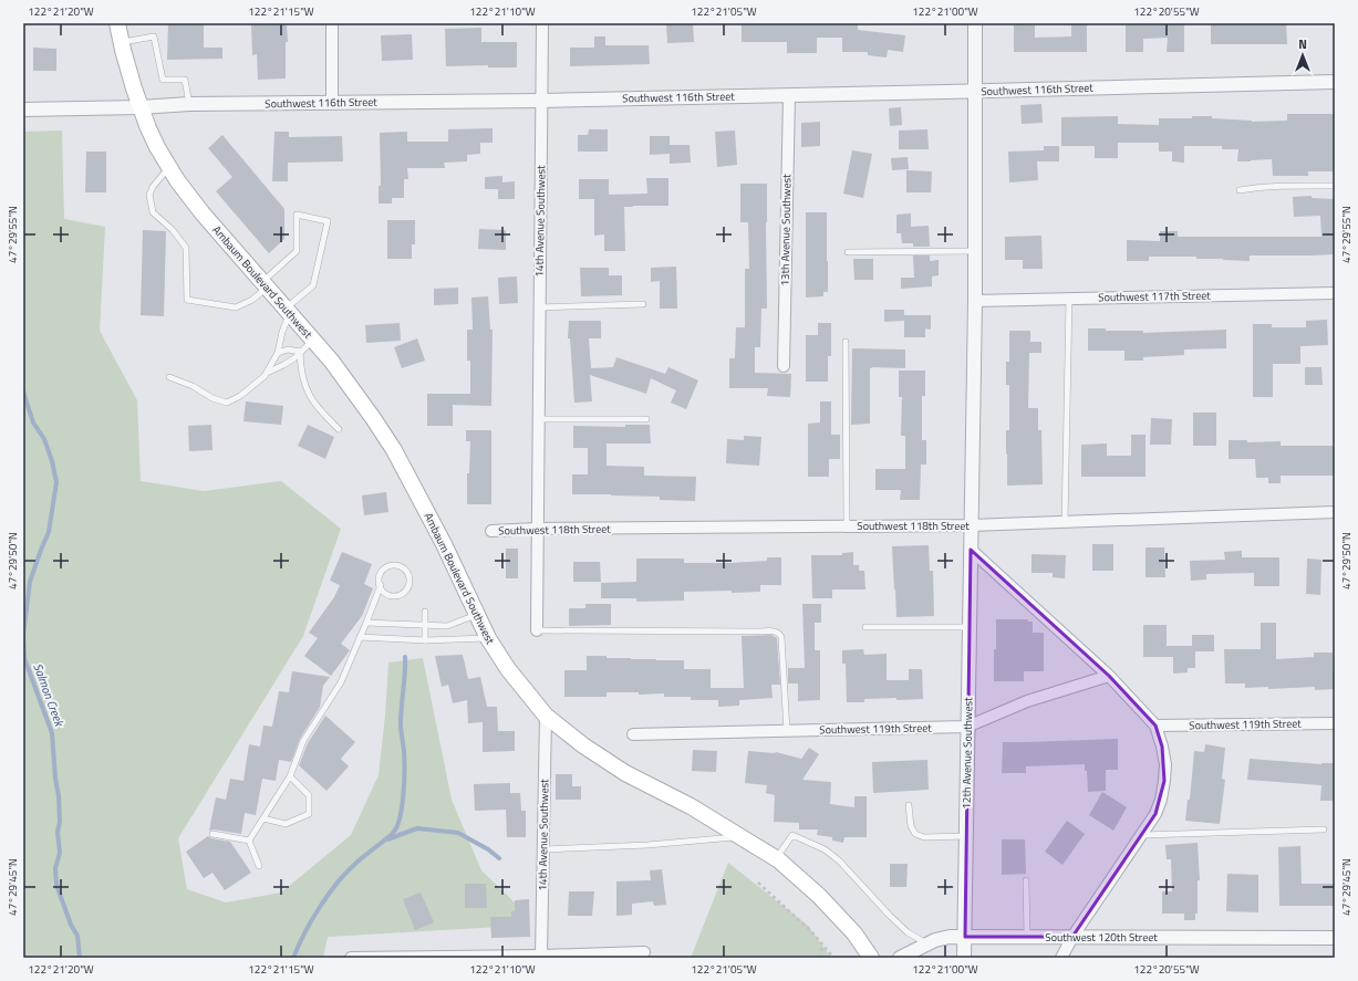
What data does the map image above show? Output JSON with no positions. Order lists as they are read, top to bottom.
{
  "streets": {
    "main road": ["Ambaum Boulevard Southwest"],
    "street": [
      "Southwest 116th Street",
      "14th Avenue Southwest",
      "13th Avenue Southwest",
      "Southwest 117th Street",
      "Southwest 118th Street",
      "Southwest 119th Street",
      "12th Avenue Southwest",
      "Southwest 120th Street"
    ]
  },
  "crossings": [
    ["Southwest 116th Street", "14th Avenue Southwest"],
    ["Southwest 116th Street", "13th Avenue Southwest"],
    ["Southwest 116th Street", "Ambaum Boulevard Southwest"],
    ["Southwest 116th Street", "12th Avenue Southwest"],
    ["14th Avenue Southwest", "Ambaum Boulevard Southwest"],
    ["14th Avenue Southwest", "Southwest 118th Street"],
    ["Southwest 117th Street", "12th Avenue Southwest"],
    ["Southwest 118th Street", "12th Avenue Southwest"],
    ["Southwest 119th Street", "12th Avenue Southwest"],
    ["12th Avenue Southwest", "Southwest 120th Street"]
  ],
  "water": ["Salmon Creek"],
  "north": "top",
  "coordinates": [
    "122°21'20\"W",
    "122°21'15\"W",
    "122°21'10\"W",
    "122°21'05\"W",
    "122°21'00\"W",
    "122°20'55\"W",
    "47°29'55\"N",
    "47°29'50\"N",
    "47°29'45\"N"
  ]
}
